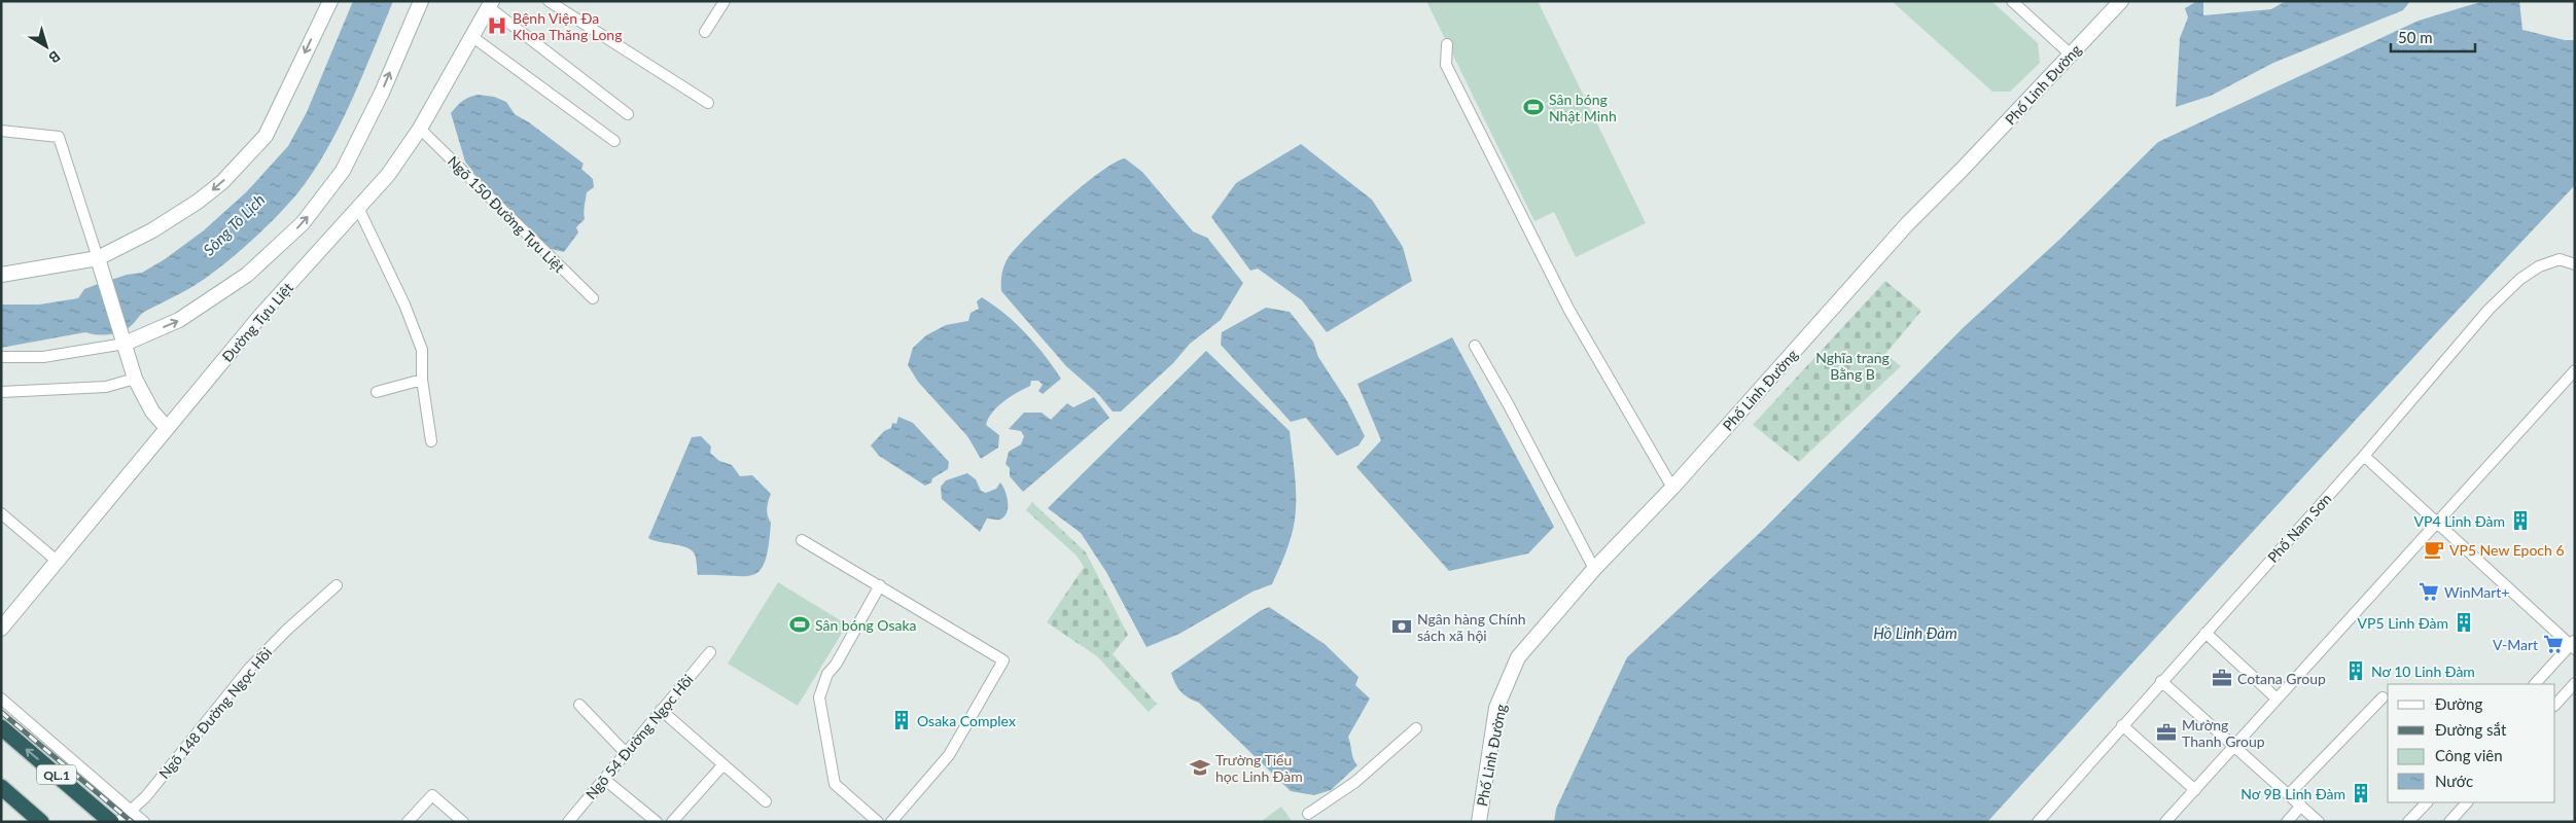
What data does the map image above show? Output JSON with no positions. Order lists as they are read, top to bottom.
{
  "streets": {
    "highway": ["QL.1"],
    "street": [
      "Phố Linh Đường",
      "Ngõ 150 Đường Tựu Liệt",
      "Đường Tựu Liệt",
      "Phố Nam Sơn",
      "Ngõ 148 Đường Ngọc Hồi",
      "Ngõ 54 Đường Ngọc Hồi"
    ]
  },
  "crossings": [
    ["Ngõ 150 Đường Tựu Liệt", "Đường Tựu Liệt"]
  ],
  "water": ["Sông Tô Lịch", "Hồ Linh Đàm"],
  "parks": ["Nghĩa trang Bằng B"],
  "places": {
    "hospital": ["Bệnh Viện Đa Khoa Thăng Long"],
    "sports": ["Sân bóng Nhật Minh", "Sân bóng Osaka"],
    "building": [
      "VP4 Linh Đàm",
      "VP5 Linh Đàm",
      "Nơ 10 Linh Đàm",
      "Osaka Complex",
      "Nơ 9B Linh Đàm"
    ],
    "cafe": ["VP5 New Epoch 6"],
    "supermarket": ["WinMart+", "V-Mart"],
    "bank": ["Ngân hàng Chính sách xã hội"],
    "office": ["Cotana Group", "Mường Thanh Group"],
    "school or university": ["Trường Tiểu học Linh Đàm"]
  },
  "legend": [
    "Đường",
    "Đường sắt",
    "Công viên",
    "Nước"
  ],
  "scale_bar": "50 m",
  "north": "bottom right"
}
